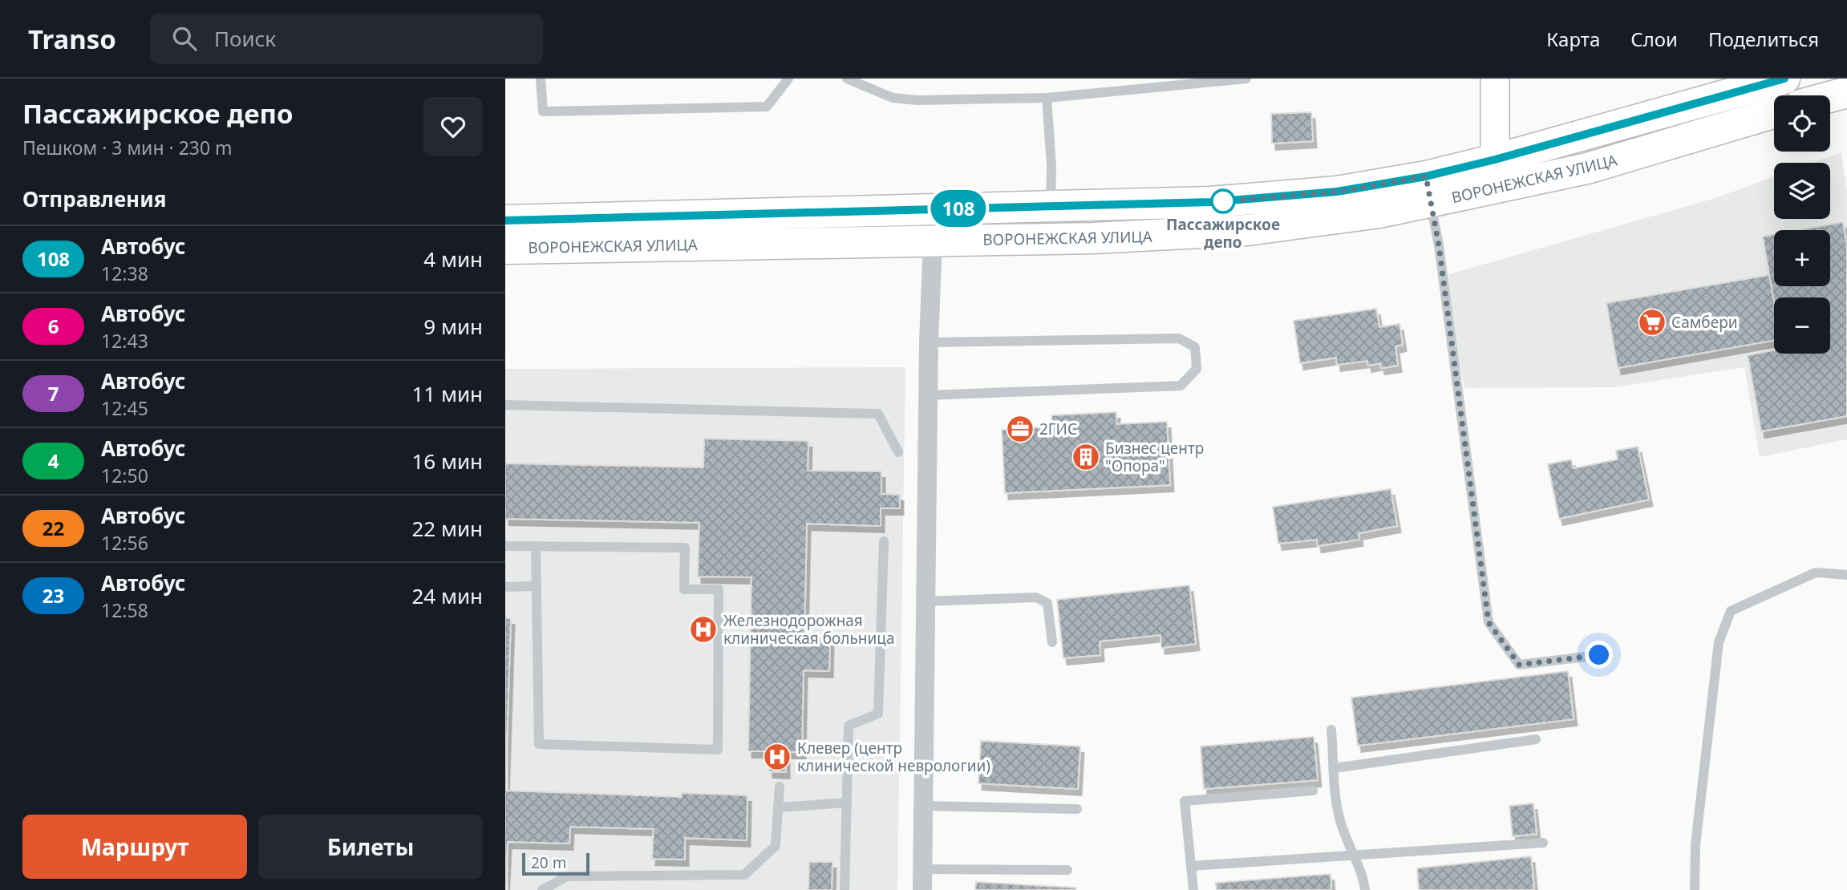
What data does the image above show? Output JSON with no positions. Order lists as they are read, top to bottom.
{
  "streets": {
    "main road": ["ВОРОНЕЖСКАЯ УЛИЦА"]
  },
  "places": {
    "other": ["Пассажирское депо"],
    "supermarket": ["Самбери"],
    "office": ["2ГИС"],
    "building": ["Бизнес центр \"Опора\""],
    "hospital": ["Железнодорожная клиническая больница", "Клевер (центр клинической неврологии)"]
  },
  "lines": ["bus line 108"],
  "scale_bar": "20 m",
  "page": {
    "header": "Transo",
    "search": "Поиск",
    "nav": ["Карта", "Слои", "Поделиться"],
    "heading": [
      ["Пассажирское депо", "Пешком · 3 мин · 230 m"],
      "Отправления"
    ],
    "on_map": "108",
    "map_buttons": ["+", "−"],
    "list": [
      {
        "mark": "108",
        "name": "Автобус",
        "note": "12:38",
        "value": "4 мин"
      },
      {
        "mark": "6",
        "name": "Автобус",
        "note": "12:43",
        "value": "9 мин"
      },
      {
        "mark": "7",
        "name": "Автобус",
        "note": "12:45",
        "value": "11 мин"
      },
      {
        "mark": "4",
        "name": "Автобус",
        "note": "12:50",
        "value": "16 мин"
      },
      {
        "mark": "22",
        "name": "Автобус",
        "note": "12:56",
        "value": "22 мин"
      },
      {
        "mark": "23",
        "name": "Автобус",
        "note": "12:58",
        "value": "24 мин"
      }
    ],
    "buttons": ["Маршрут", "Билеты"],
    "scale": "20 m"
  }
}
